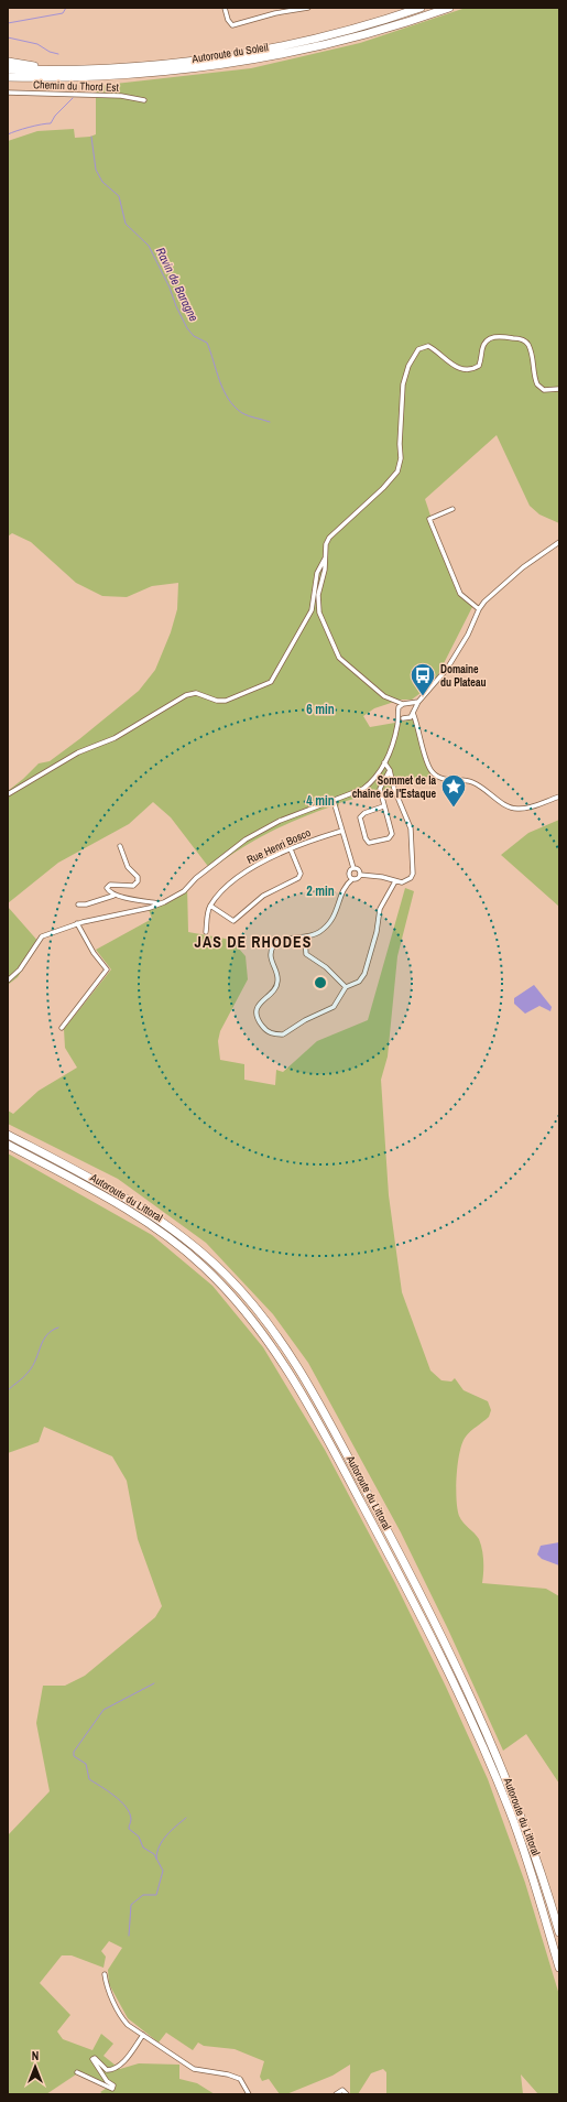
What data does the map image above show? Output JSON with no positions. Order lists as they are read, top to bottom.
{
  "streets": {
    "highway": ["Autoroute du Soleil", "Autoroute du Littoral"],
    "street": ["Chemin du Thord Est", "Rue Henri Bosco"]
  },
  "districts": ["JAS DE RHODES"],
  "water": ["Ravin de Baragne"],
  "places": {
    "bus stop": ["Domaine du Plateau"],
    "place": ["Sommet de la chaîne de l'Estaque"]
  },
  "north": "top",
  "rings": ["6 min", "4 min", "2 min"]
}
